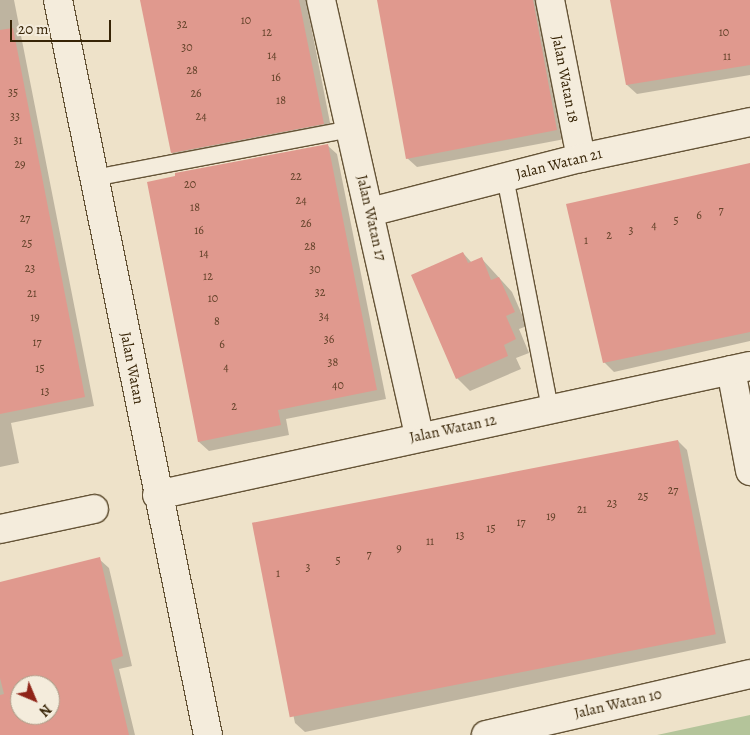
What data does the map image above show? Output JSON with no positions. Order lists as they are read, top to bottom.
{
  "streets": {
    "street": [
      "Jalan Watan 18",
      "Jalan Watan 21",
      "Jalan Watan 17",
      "Jalan Watan",
      "Jalan Watan 12",
      "Jalan Watan 10"
    ]
  },
  "crossings": [
    ["Jalan Watan 18", "Jalan Watan 21"],
    ["Jalan Watan 21", "Jalan Watan 17"],
    ["Jalan Watan 17", "Jalan Watan 12"],
    ["Jalan Watan", "Jalan Watan 12"]
  ],
  "house_numbers": [
    "10",
    "32",
    "12",
    "10",
    "30",
    "14",
    "11",
    "28",
    "16",
    "35",
    "26",
    "18",
    "33",
    "24",
    "31",
    "29",
    "22",
    "20",
    "24",
    "18",
    "7",
    "6",
    "27",
    "5",
    "26",
    "4",
    "16",
    "3",
    "2",
    "1",
    "25",
    "28",
    "14",
    "23",
    "30",
    "12",
    "32",
    "21",
    "10",
    "34",
    "19",
    "8",
    "36",
    "17",
    "6",
    "38",
    "4",
    "15",
    "40",
    "13",
    "2",
    "27",
    "25",
    "23",
    "21",
    "19",
    "17",
    "15",
    "13",
    "11",
    "9",
    "7",
    "5",
    "3",
    "1"
  ],
  "scale_bar": "20 m",
  "north": "bottom right"
}
